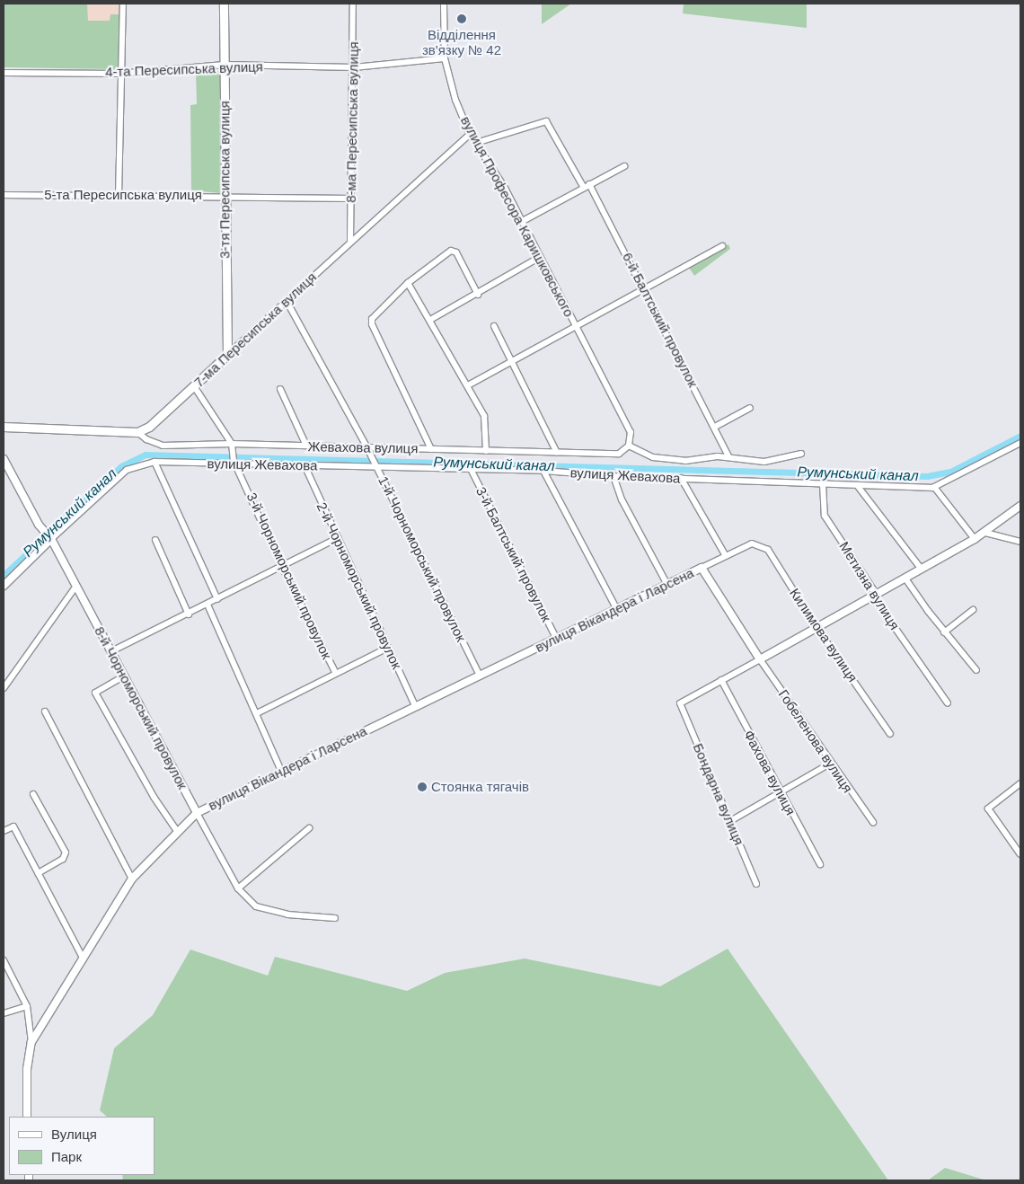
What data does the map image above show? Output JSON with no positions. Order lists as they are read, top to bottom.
{
  "streets": {
    "main road": ["3-тя Пересипська вулиця", "7-ма Пересипська вулиця"],
    "street": [
      "4-та Пересипська вулиця",
      "8-ма Пересипська вулиця",
      "5-та Пересипська вулиця",
      "вулиця Професора Каришковського",
      "6-й Балтський провулок",
      "Жевахова вулиця",
      "вулиця Жевахова",
      "3-й Балтський провулок",
      "1-й Чорноморський провулок",
      "3-й Чорноморський провулок",
      "2-й Чорноморський провулок",
      "Метизна вулиця",
      "вулиця Вікандера і Ларсена",
      "Килимова вулиця",
      "8-й Чорноморський провулок",
      "Гобеленова вулиця",
      "Фахова вулиця",
      "Бондарна вулиця"
    ]
  },
  "crossings": [
    ["4-та Пересипська вулиця", "8-ма Пересипська вулиця"],
    ["4-та Пересипська вулиця", "3-тя Пересипська вулиця"],
    ["4-та Пересипська вулиця", "вулиця Професора Каришковського"],
    ["8-ма Пересипська вулиця", "5-та Пересипська вулиця"],
    ["8-ма Пересипська вулиця", "7-ма Пересипська вулиця"],
    ["3-тя Пересипська вулиця", "5-та Пересипська вулиця"],
    ["3-тя Пересипська вулиця", "7-ма Пересипська вулиця"],
    ["вулиця Професора Каришковського", "6-й Балтський провулок"],
    ["вулиця Професора Каришковського", "7-ма Пересипська вулиця"],
    ["вулиця Професора Каришковського", "Жевахова вулиця"],
    ["7-ма Пересипська вулиця", "Жевахова вулиця"],
    ["7-ма Пересипська вулиця", "1-й Чорноморський провулок"],
    ["7-ма Пересипська вулиця", "3-й Чорноморський провулок"],
    ["Жевахова вулиця", "1-й Чорноморський провулок"],
    ["Жевахова вулиця", "3-й Чорноморський провулок"],
    ["вулиця Жевахова", "3-й Балтський провулок"],
    ["вулиця Жевахова", "1-й Чорноморський провулок"],
    ["вулиця Жевахова", "3-й Чорноморський провулок"],
    ["вулиця Жевахова", "2-й Чорноморський провулок"],
    ["вулиця Жевахова", "Метизна вулиця"],
    ["вулиця Жевахова", "8-й Чорноморський провулок"],
    ["3-й Балтський провулок", "вулиця Вікандера і Ларсена"],
    ["1-й Чорноморський провулок", "вулиця Вікандера і Ларсена"],
    ["2-й Чорноморський провулок", "вулиця Вікандера і Ларсена"],
    ["вулиця Вікандера і Ларсена", "Килимова вулиця"],
    ["вулиця Вікандера і Ларсена", "8-й Чорноморський провулок"],
    ["вулиця Вікандера і Ларсена", "Гобеленова вулиця"],
    ["Фахова вулиця", "Бондарна вулиця"]
  ],
  "water": ["Румунський канал"],
  "places": ["Відділення зв'язку № 42", "Стоянка тягачів"],
  "legend": ["Вулиця", "Парк"]
}
